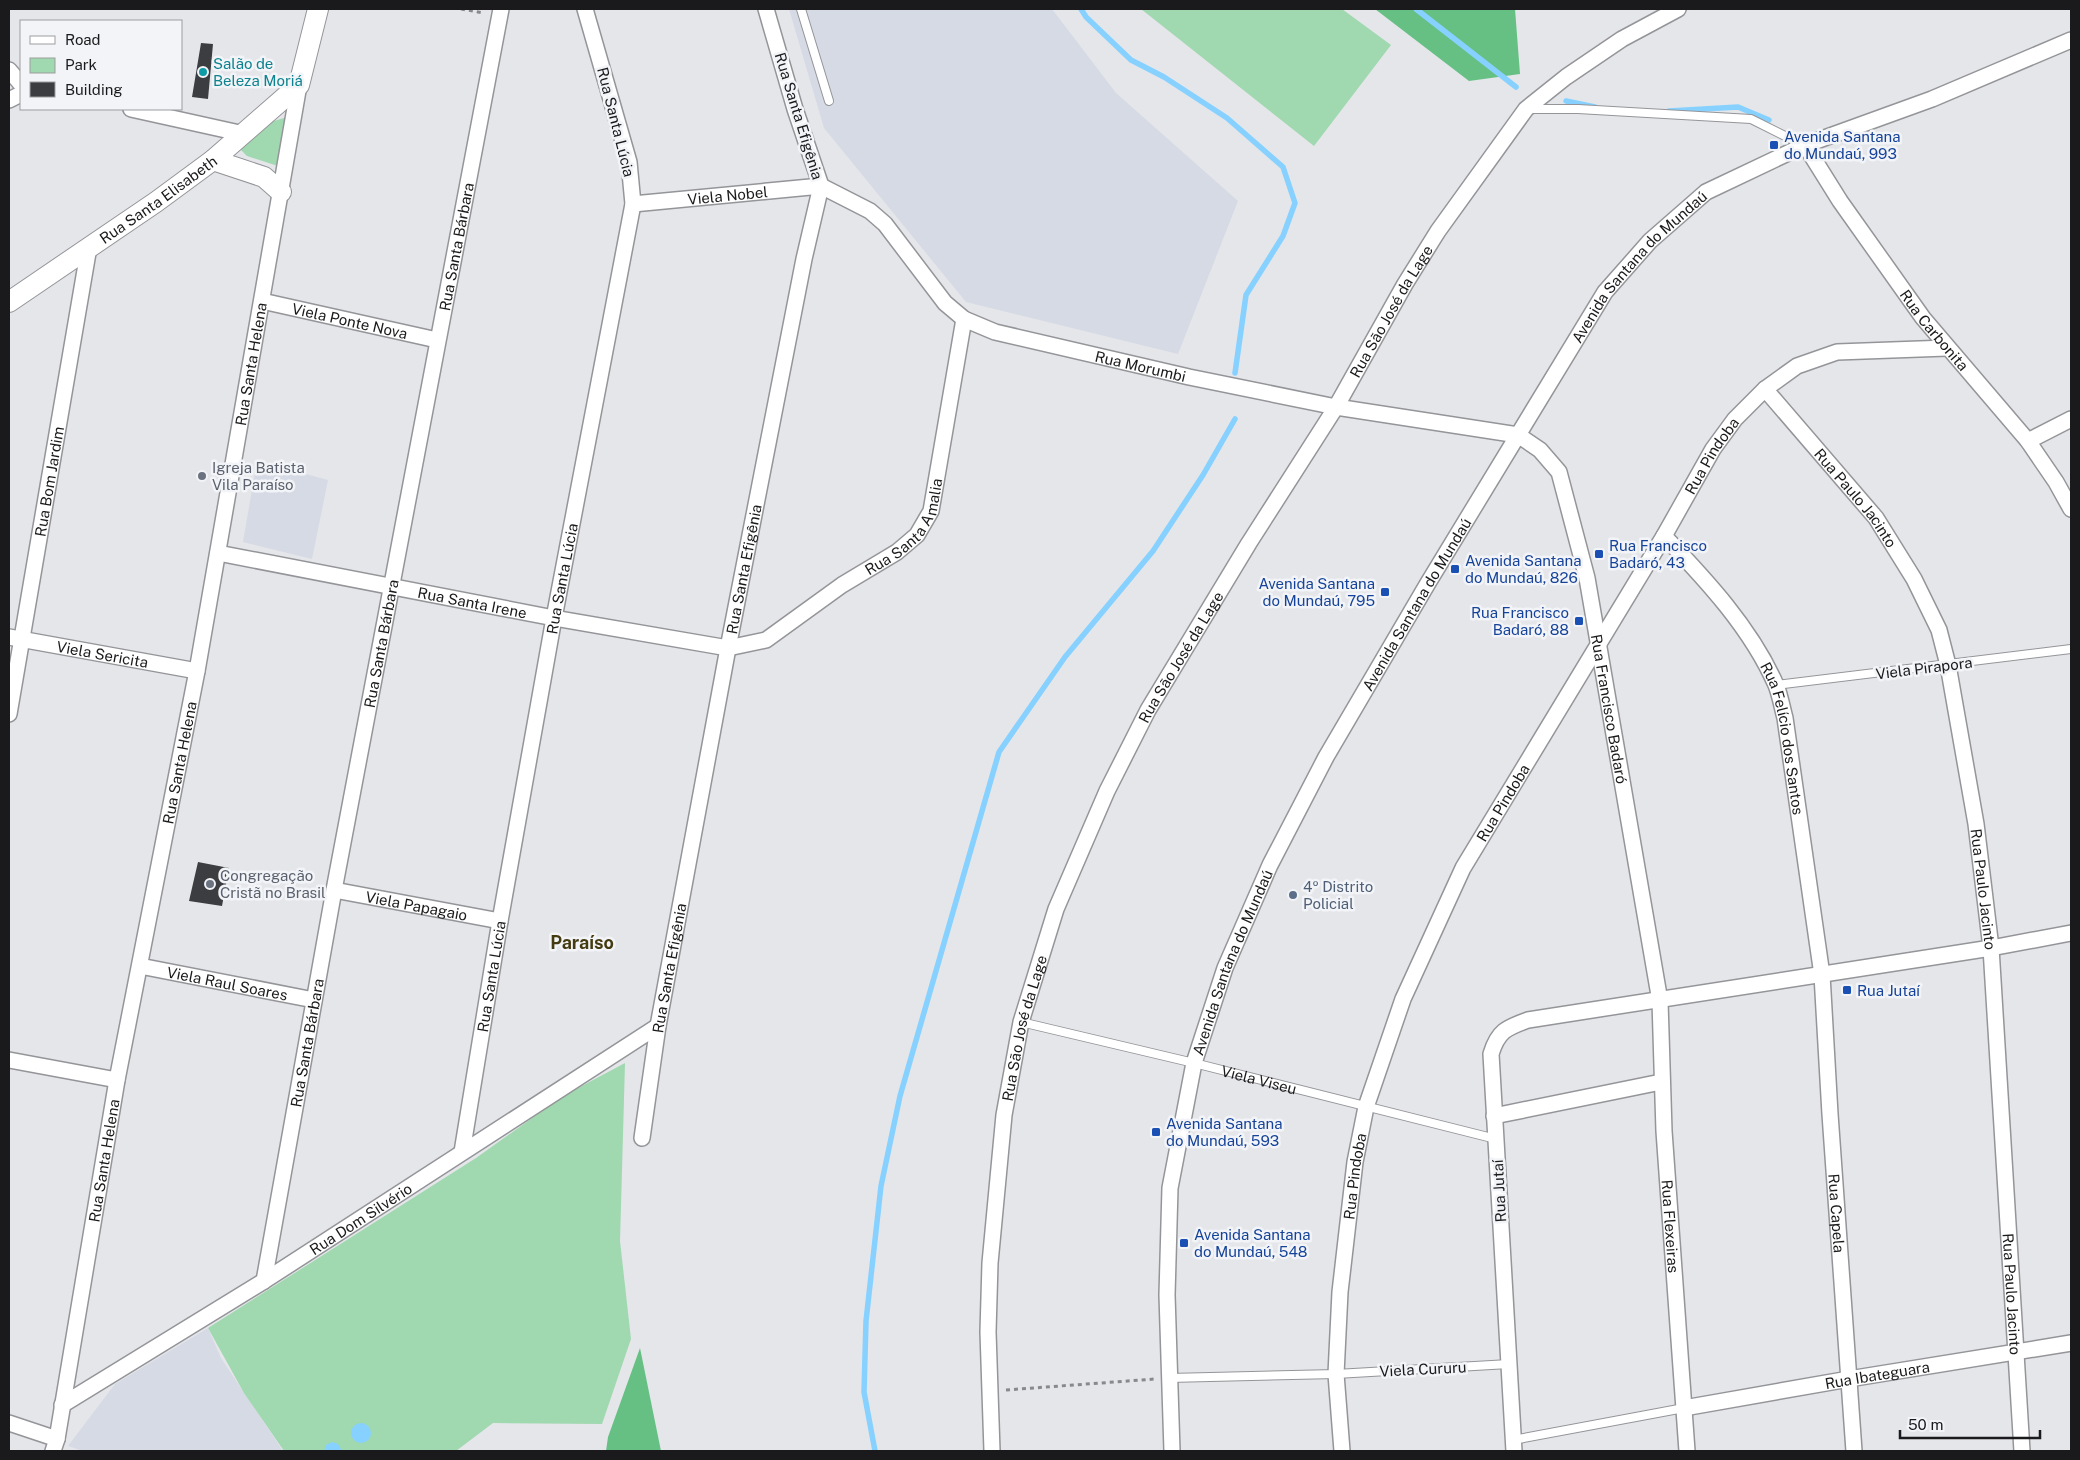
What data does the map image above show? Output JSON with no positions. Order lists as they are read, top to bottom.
{
  "streets": {
    "street": [
      "Rua Santa Efigênia",
      "Rua Santa Lúcia",
      "Viela Nobel",
      "Rua Santa Elisabeth",
      "Rua Santa Bárbara",
      "Avenida Santana do Mundaú",
      "Rua São José da Lage",
      "Viela Ponte Nova",
      "Rua Carbonita",
      "Rua Santa Helena",
      "Rua Morumbi",
      "Rua Pindoba",
      "Rua Bom Jardim",
      "Rua Paulo Jacinto",
      "Rua Santa Amalia",
      "Rua Santa Irene",
      "Viela Sericita",
      "Rua Francisco Badaró",
      "Rua Felício dos Santos",
      "Viela Papagaio",
      "Viela Raul Soares",
      "Rua Jutaí",
      "Rua Capela",
      "Rua Dom Silvério",
      "Rua Flexeiras",
      "Rua Ibateguara"
    ],
    "lane": ["Viela Pirapora", "Viela Viseu", "Viela Cururu"]
  },
  "crossings": [
    ["Rua Santa Efigênia", "Viela Nobel"],
    ["Rua Santa Efigênia", "Rua Morumbi"],
    ["Rua Santa Efigênia", "Rua Santa Amalia"],
    ["Rua Santa Efigênia", "Rua Santa Irene"],
    ["Rua Santa Efigênia", "Rua Dom Silvério"],
    ["Rua Santa Lúcia", "Viela Nobel"],
    ["Rua Santa Lúcia", "Rua Santa Irene"],
    ["Rua Santa Lúcia", "Viela Papagaio"],
    ["Rua Santa Lúcia", "Rua Dom Silvério"],
    ["Viela Nobel", "Rua Morumbi"],
    ["Rua Santa Elisabeth", "Rua Santa Helena"],
    ["Rua Santa Elisabeth", "Rua Bom Jardim"],
    ["Rua Santa Bárbara", "Viela Ponte Nova"],
    ["Rua Santa Bárbara", "Rua Santa Irene"],
    ["Rua Santa Bárbara", "Viela Papagaio"],
    ["Rua Santa Bárbara", "Viela Raul Soares"],
    ["Rua Santa Bárbara", "Rua Dom Silvério"],
    ["Avenida Santana do Mundaú", "Rua Carbonita"],
    ["Avenida Santana do Mundaú", "Rua Morumbi"],
    ["Avenida Santana do Mundaú", "Rua Francisco Badaró"],
    ["Avenida Santana do Mundaú", "Viela Viseu"],
    ["Avenida Santana do Mundaú", "Viela Cururu"],
    ["Rua São José da Lage", "Rua Morumbi"],
    ["Rua São José da Lage", "Viela Viseu"],
    ["Viela Ponte Nova", "Rua Santa Helena"],
    ["Rua Carbonita", "Rua Pindoba"],
    ["Rua Santa Helena", "Rua Santa Irene"],
    ["Rua Santa Helena", "Viela Sericita"],
    ["Rua Santa Helena", "Viela Raul Soares"],
    ["Rua Santa Helena", "Rua Dom Silvério"],
    ["Rua Morumbi", "Rua Santa Amalia"],
    ["Rua Morumbi", "Rua Francisco Badaró"],
    ["Rua Pindoba", "Rua Paulo Jacinto"],
    ["Rua Pindoba", "Rua Francisco Badaró"],
    ["Rua Pindoba", "Rua Felício dos Santos"],
    ["Rua Pindoba", "Viela Viseu"],
    ["Rua Pindoba", "Viela Cururu"],
    ["Rua Bom Jardim", "Viela Sericita"],
    ["Rua Paulo Jacinto", "Viela Pirapora"],
    ["Rua Paulo Jacinto", "Rua Jutaí"],
    ["Rua Paulo Jacinto", "Rua Ibateguara"],
    ["Rua Santa Amalia", "Rua Santa Irene"],
    ["Viela Pirapora", "Rua Felício dos Santos"],
    ["Rua Francisco Badaró", "Rua Jutaí"],
    ["Rua Francisco Badaró", "Rua Flexeiras"],
    ["Rua Felício dos Santos", "Rua Jutaí"],
    ["Rua Felício dos Santos", "Rua Capela"],
    ["Viela Viseu", "Rua Jutaí"],
    ["Rua Jutaí", "Rua Capela"],
    ["Rua Jutaí", "Rua Flexeiras"],
    ["Rua Jutaí", "Viela Cururu"],
    ["Rua Capela", "Rua Ibateguara"],
    ["Rua Flexeiras", "Rua Ibateguara"]
  ],
  "districts": ["Paraíso"],
  "places": {
    "other": [
      "Salão de Beleza Moriá",
      "Igreja Batista Vila Paraíso",
      "Congregação Cristã no Brasil",
      "4º Distrito Policial"
    ],
    "transit": [
      "Avenida Santana do Mundaú, 993",
      "Rua Francisco Badaró, 43",
      "Avenida Santana do Mundaú, 826",
      "Avenida Santana do Mundaú, 795",
      "Rua Francisco Badaró, 88",
      "Rua Jutaí",
      "Avenida Santana do Mundaú, 593",
      "Avenida Santana do Mundaú, 548"
    ]
  },
  "legend": ["Road", "Park", "Building"],
  "scale_bar": "50 m"
}
